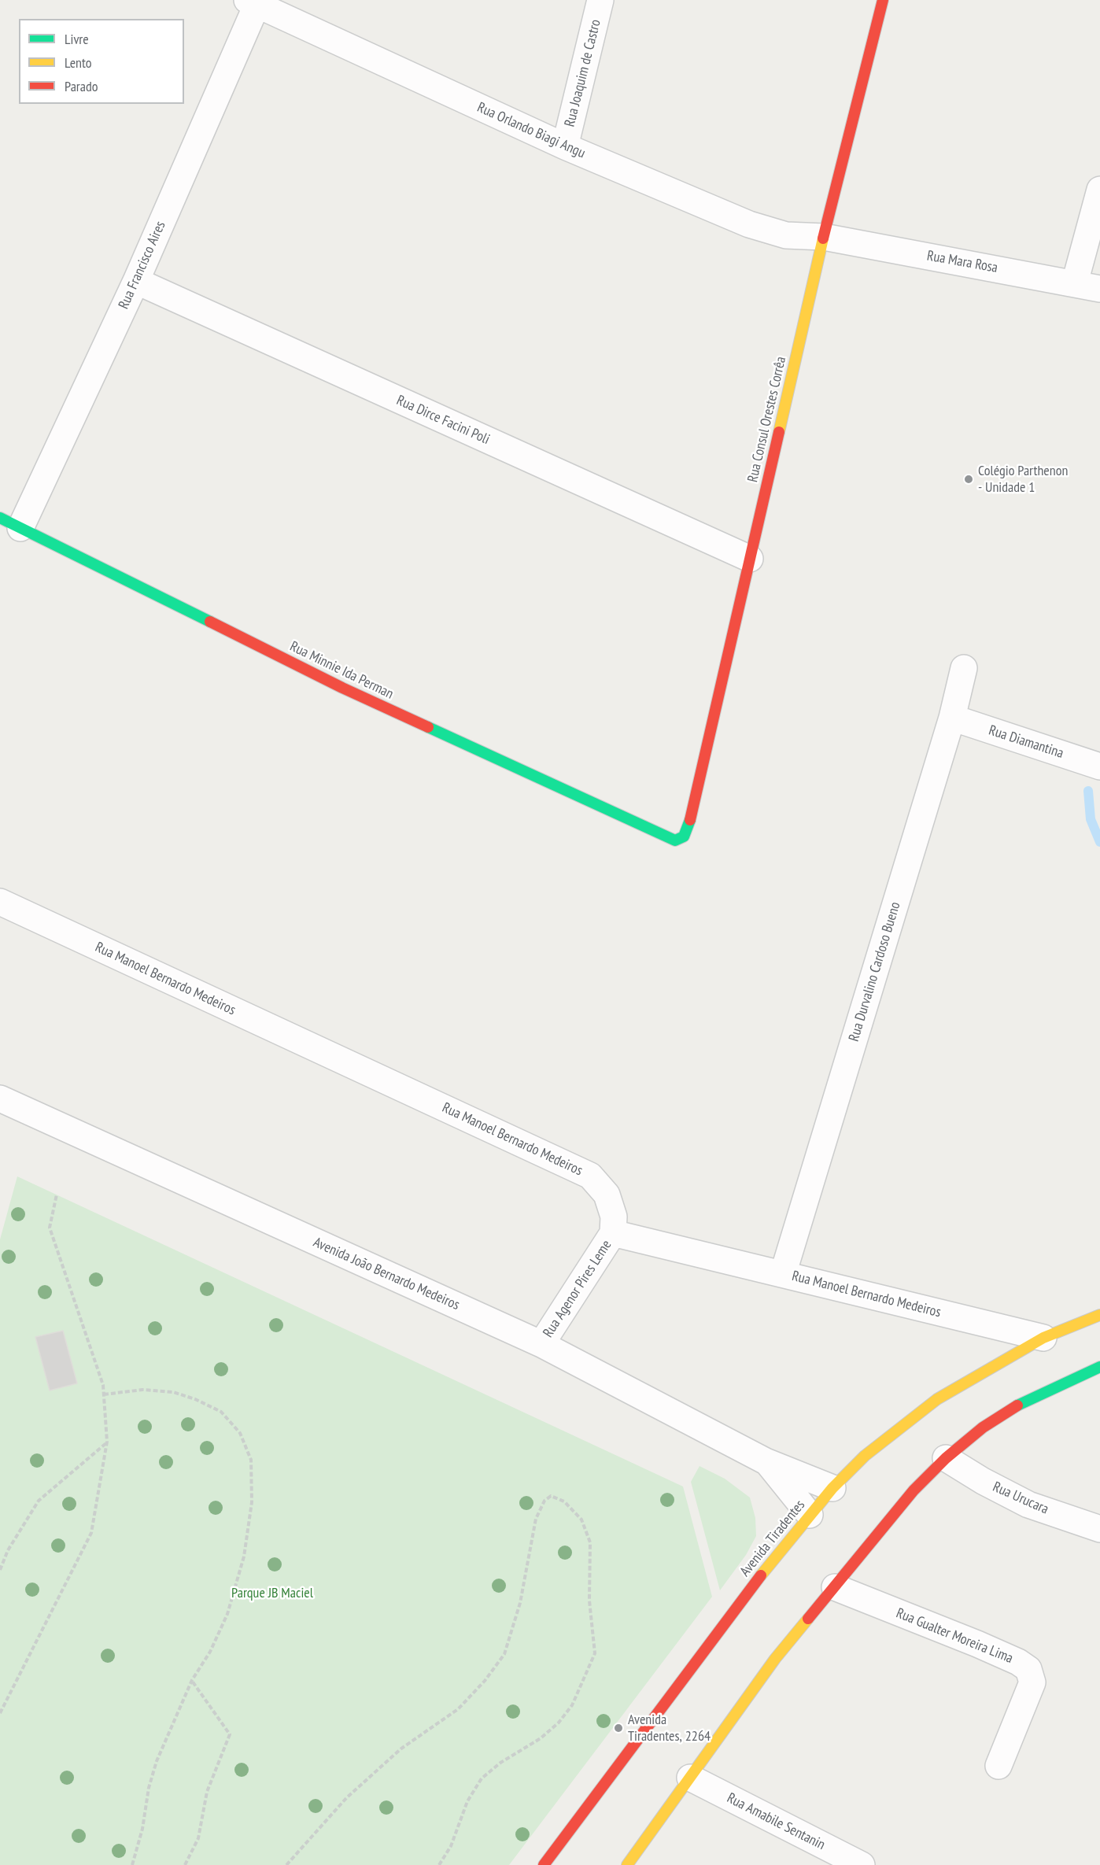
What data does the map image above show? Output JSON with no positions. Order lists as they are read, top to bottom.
{
  "streets": {
    "street": [
      "Rua Joaquim de Castro",
      "Rua Orlando Biagi Angu",
      "Rua Mara Rosa",
      "Rua Francisco Aires",
      "Rua Consul Orestes Corrêa",
      "Rua Dirce Facini Poli",
      "Rua Minnie Ida Perman",
      "Rua Diamantina",
      "Rua Durvalino Cardoso Bueno",
      "Rua Manoel Bernardo Medeiros",
      "Avenida João Bernardo Medeiros",
      "Rua Agenor Pires Leme",
      "Rua Urucara",
      "Avenida Tiradentes",
      "Rua Gualter Moreira Lima",
      "Rua Amabile Sentanin"
    ]
  },
  "crossings": [
    ["Rua Joaquim de Castro", "Rua Orlando Biagi Angu"],
    ["Rua Orlando Biagi Angu", "Rua Mara Rosa"],
    ["Rua Orlando Biagi Angu", "Rua Francisco Aires"],
    ["Rua Orlando Biagi Angu", "Rua Consul Orestes Corrêa"],
    ["Rua Mara Rosa", "Rua Consul Orestes Corrêa"],
    ["Rua Francisco Aires", "Rua Dirce Facini Poli"],
    ["Rua Francisco Aires", "Rua Minnie Ida Perman"],
    ["Rua Consul Orestes Corrêa", "Rua Dirce Facini Poli"],
    ["Rua Consul Orestes Corrêa", "Rua Minnie Ida Perman"],
    ["Rua Diamantina", "Rua Durvalino Cardoso Bueno"],
    ["Rua Durvalino Cardoso Bueno", "Rua Manoel Bernardo Medeiros"],
    ["Rua Manoel Bernardo Medeiros", "Rua Agenor Pires Leme"],
    ["Rua Manoel Bernardo Medeiros", "Avenida Tiradentes"],
    ["Avenida João Bernardo Medeiros", "Rua Agenor Pires Leme"],
    ["Avenida João Bernardo Medeiros", "Avenida Tiradentes"]
  ],
  "parks": ["Parque JB Maciel"],
  "places": ["Colégio Parthenon - Unidade 1", "Avenida Tiradentes, 2264"],
  "legend": ["Livre", "Lento", "Parado"]
}
